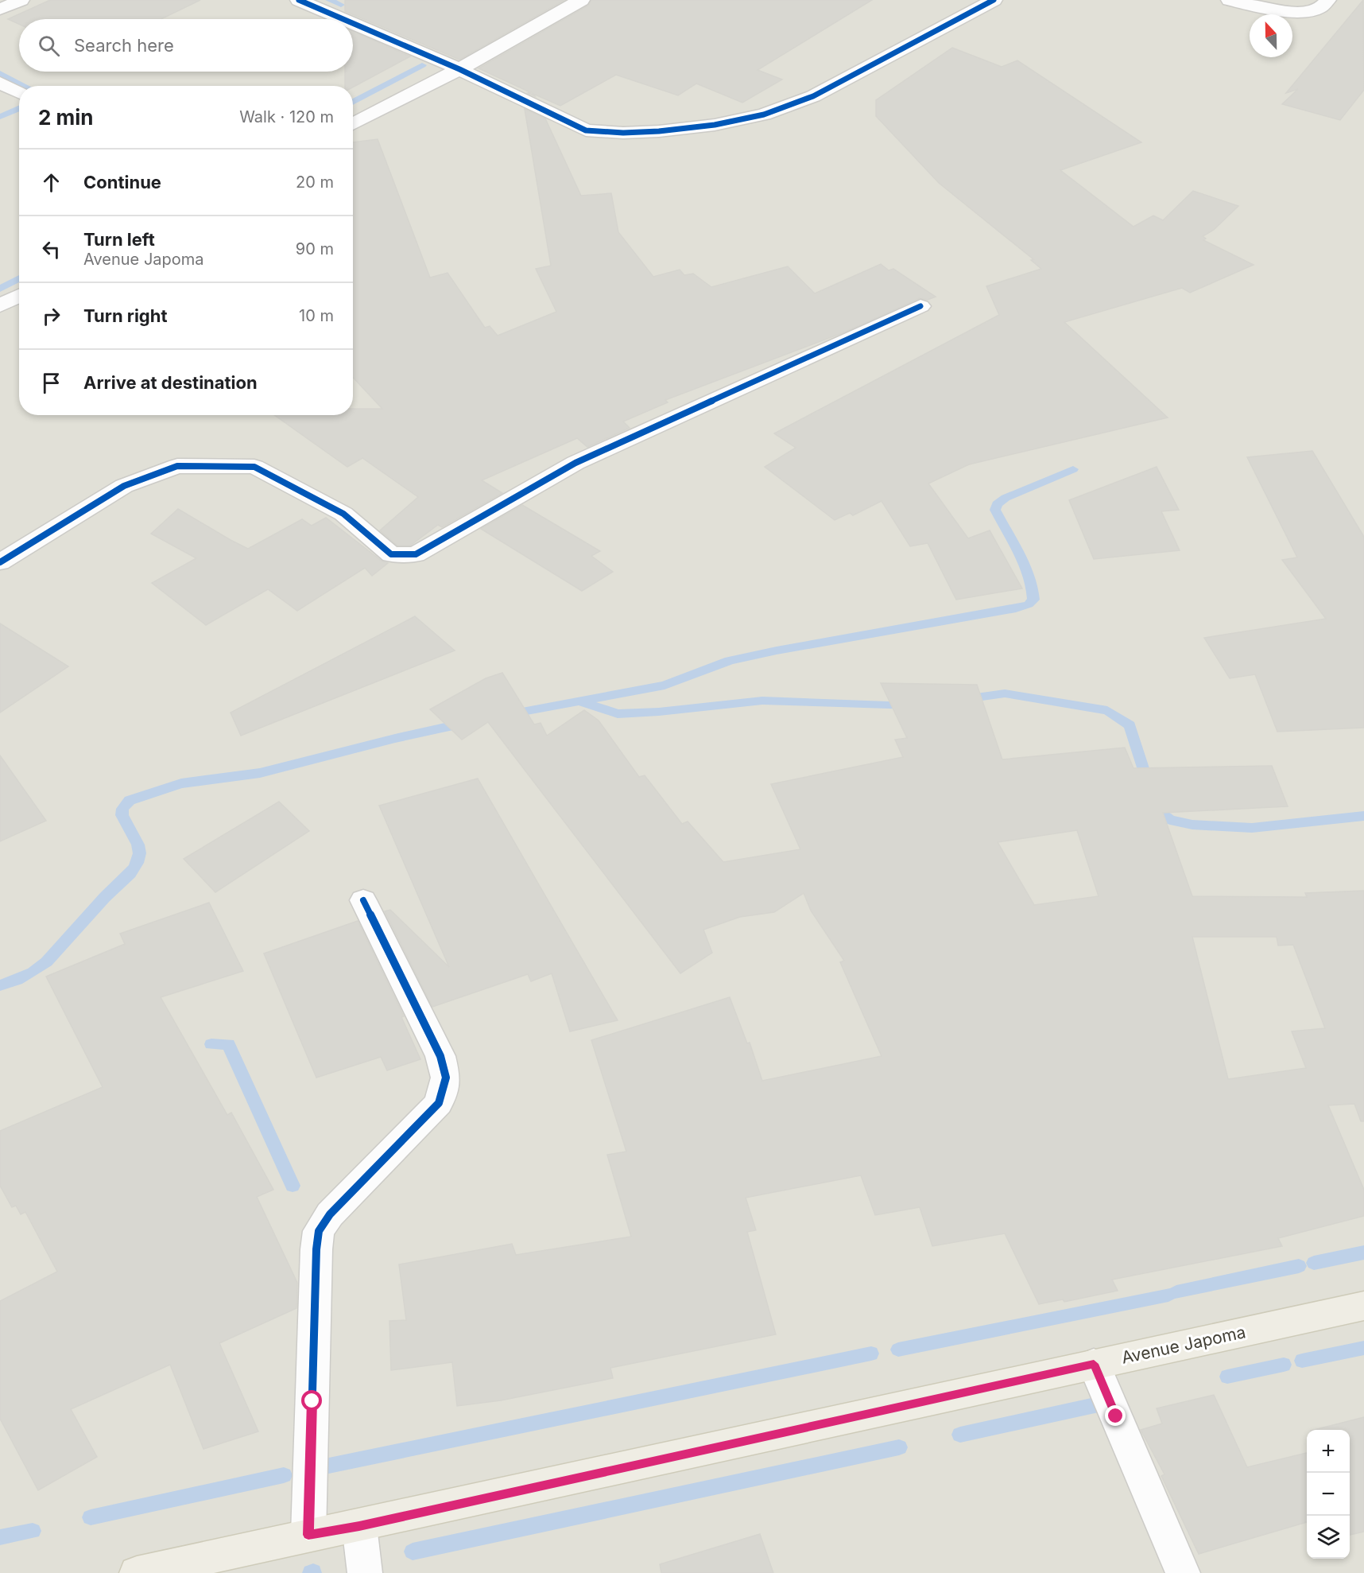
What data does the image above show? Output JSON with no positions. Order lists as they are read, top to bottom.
{
  "streets": {
    "main road": ["Avenue Japoma"]
  },
  "north": "top",
  "page": {
    "search": "Search here",
    "heading": ["2 min", "Walk · 120 m"],
    "list": [
      ["Continue", "20 m"],
      ["Turn left", "Avenue Japoma", "90 m"],
      ["Turn right", "10 m"],
      "Arrive at destination"
    ],
    "map_buttons": ["+", "−"]
  }
}
